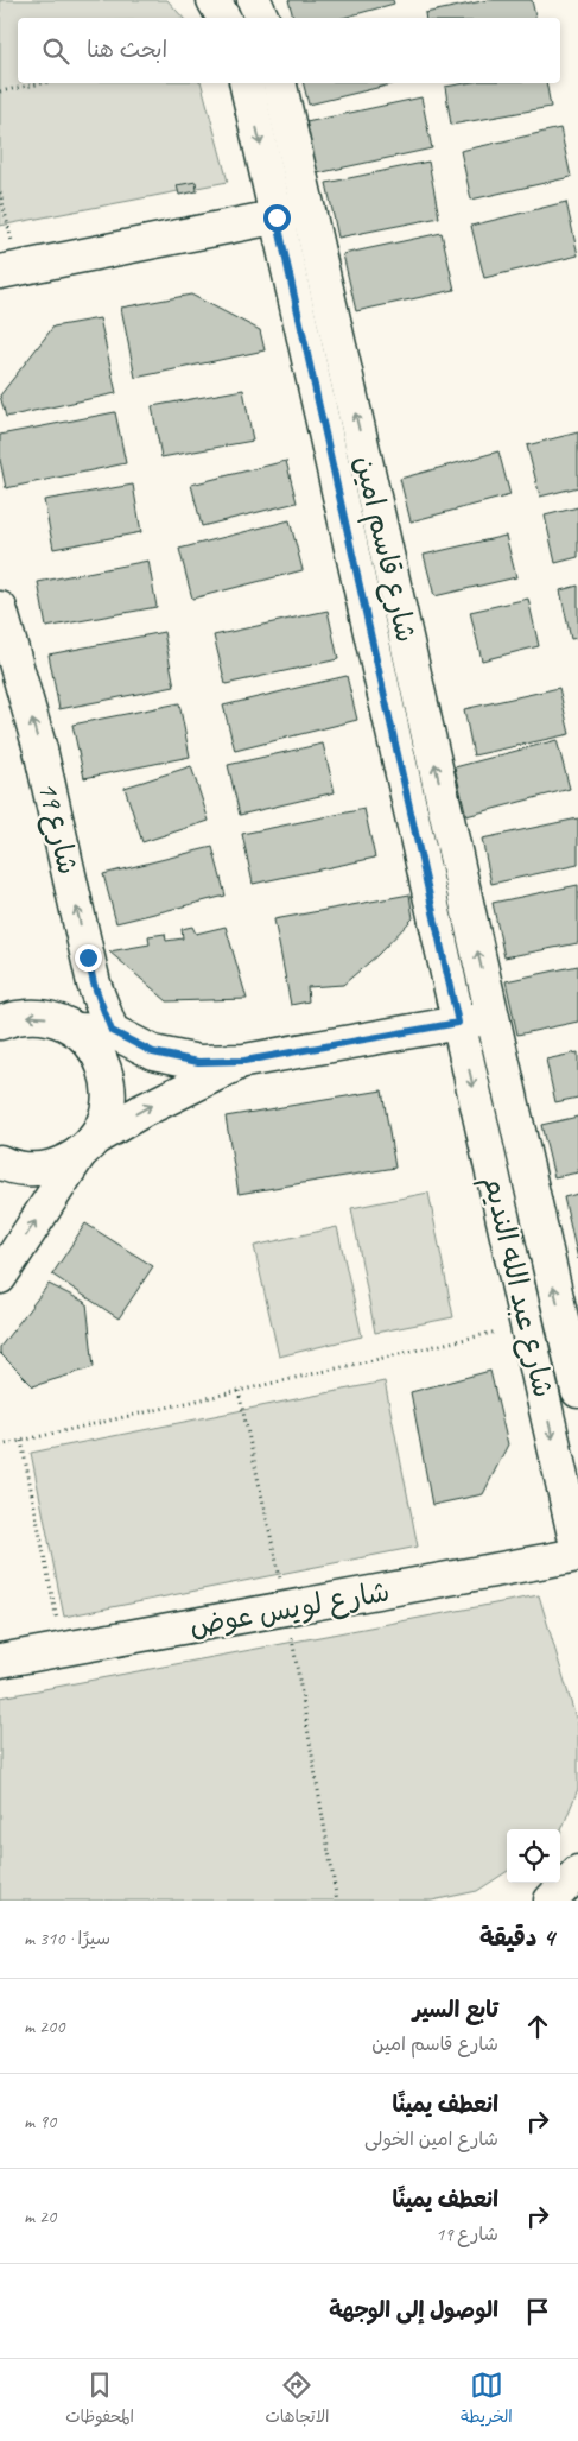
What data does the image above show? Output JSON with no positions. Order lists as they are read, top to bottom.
{
  "streets": {
    "street": [
      "شارع قاسم امين",
      "شارع 19",
      "شارع عبد الله النديم",
      "شارع لويس عوض"
    ]
  },
  "crossings": [
    ["شارع قاسم امين", "شارع عبد الله النديم"],
    ["شارع عبد الله النديم", "شارع لويس عوض"]
  ],
  "one_way": ["شارع 19"],
  "page": {
    "search": "ابحث هنا",
    "heading": ["4 دقيقة", "سيرًا · 310 m"],
    "list": [
      ["تابع السير", "شارع قاسم امين", "200 m"],
      ["انعطف يمينًا", "شارع امين الخولى", "90 m"],
      ["انعطف يمينًا", "شارع 19", "20 m"],
      "الوصول إلى الوجهة"
    ],
    "nav": ["الخريطة", "الاتجاهات", "المحفوظات"]
  }
}
